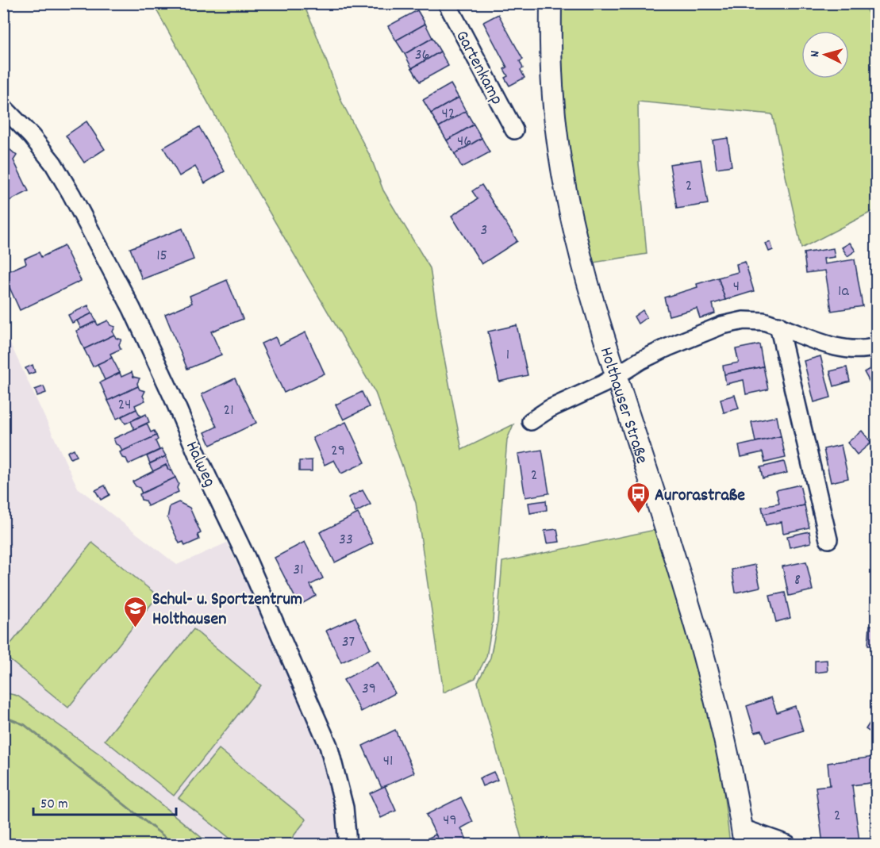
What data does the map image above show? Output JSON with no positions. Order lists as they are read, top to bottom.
{
  "streets": {
    "street": ["Gartenkamp", "Holthauser Straße", "Halweg"]
  },
  "places": {
    "bus stop": ["Aurorastraße"],
    "school or university": ["Schul- u. Sportzentrum Holthausen"]
  },
  "house_numbers": [
    "36",
    "42",
    "46",
    "2",
    "3",
    "15",
    "4",
    "1a",
    "1",
    "24",
    "21",
    "29",
    "2",
    "33",
    "31",
    "8",
    "37",
    "39",
    "41",
    "2",
    "49"
  ],
  "scale_bar": "50 m",
  "north": "left"
}
